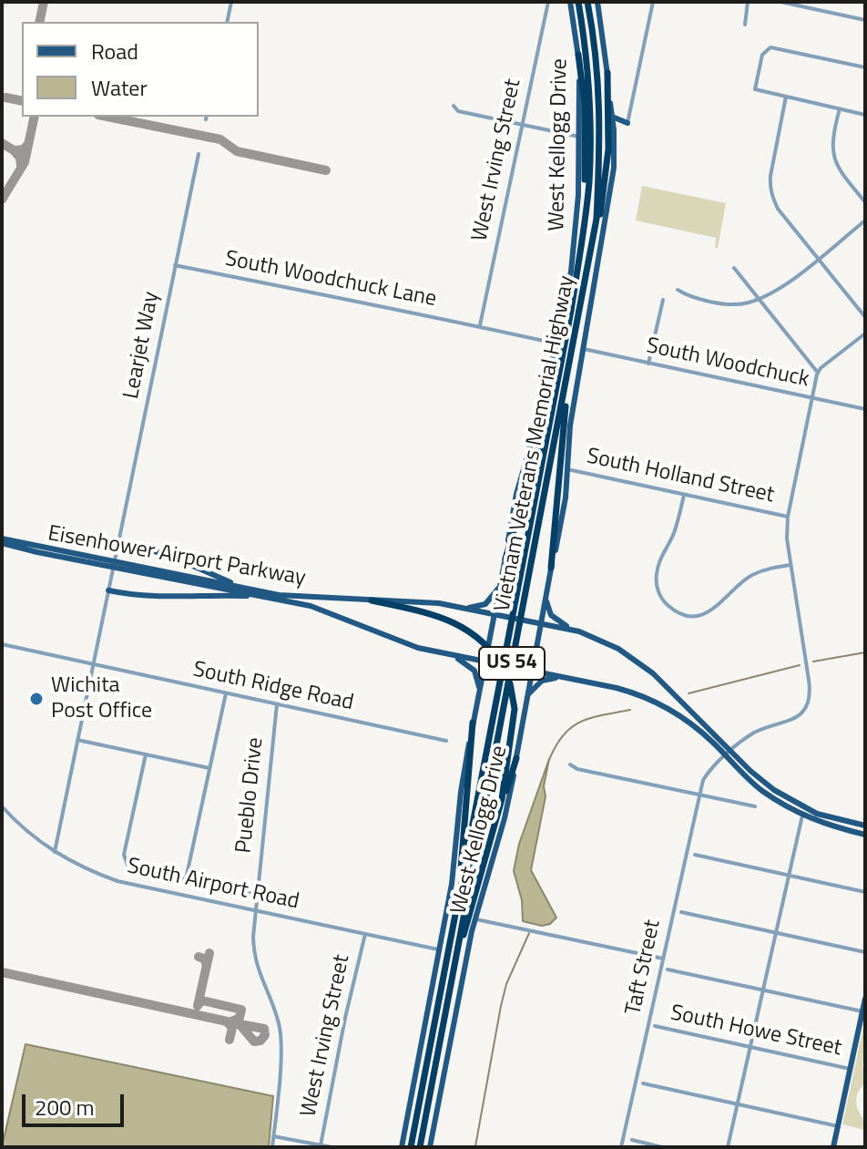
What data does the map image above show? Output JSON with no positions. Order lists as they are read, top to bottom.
{
  "streets": {
    "highway": ["Vietnam Veterans Memorial Highway", "US 54"],
    "main road": ["West Kellogg Drive", "Eisenhower Airport Parkway"],
    "street": [
      "West Irving Street",
      "South Woodchuck Lane",
      "Learjet Way",
      "South Woodchuck",
      "South Holland Street",
      "South Ridge Road",
      "Pueblo Drive",
      "South Airport Road",
      "Taft Street",
      "South Howe Street"
    ]
  },
  "crossings": [
    ["West Kellogg Drive", "South Woodchuck"],
    ["West Kellogg Drive", "Vietnam Veterans Memorial Highway"],
    ["West Kellogg Drive", "South Holland Street"],
    ["West Kellogg Drive", "Eisenhower Airport Parkway"],
    ["West Kellogg Drive", "South Airport Road"],
    ["West Irving Street", "South Woodchuck Lane"],
    ["West Irving Street", "South Airport Road"],
    ["South Woodchuck Lane", "Learjet Way"],
    ["Learjet Way", "South Ridge Road"],
    ["Learjet Way", "South Airport Road"],
    ["Eisenhower Airport Parkway", "Taft Street"],
    ["South Ridge Road", "Pueblo Drive"],
    ["Pueblo Drive", "South Airport Road"]
  ],
  "places": ["Wichita Post Office"],
  "legend": ["Road", "Water"],
  "scale_bar": "200 m"
}
